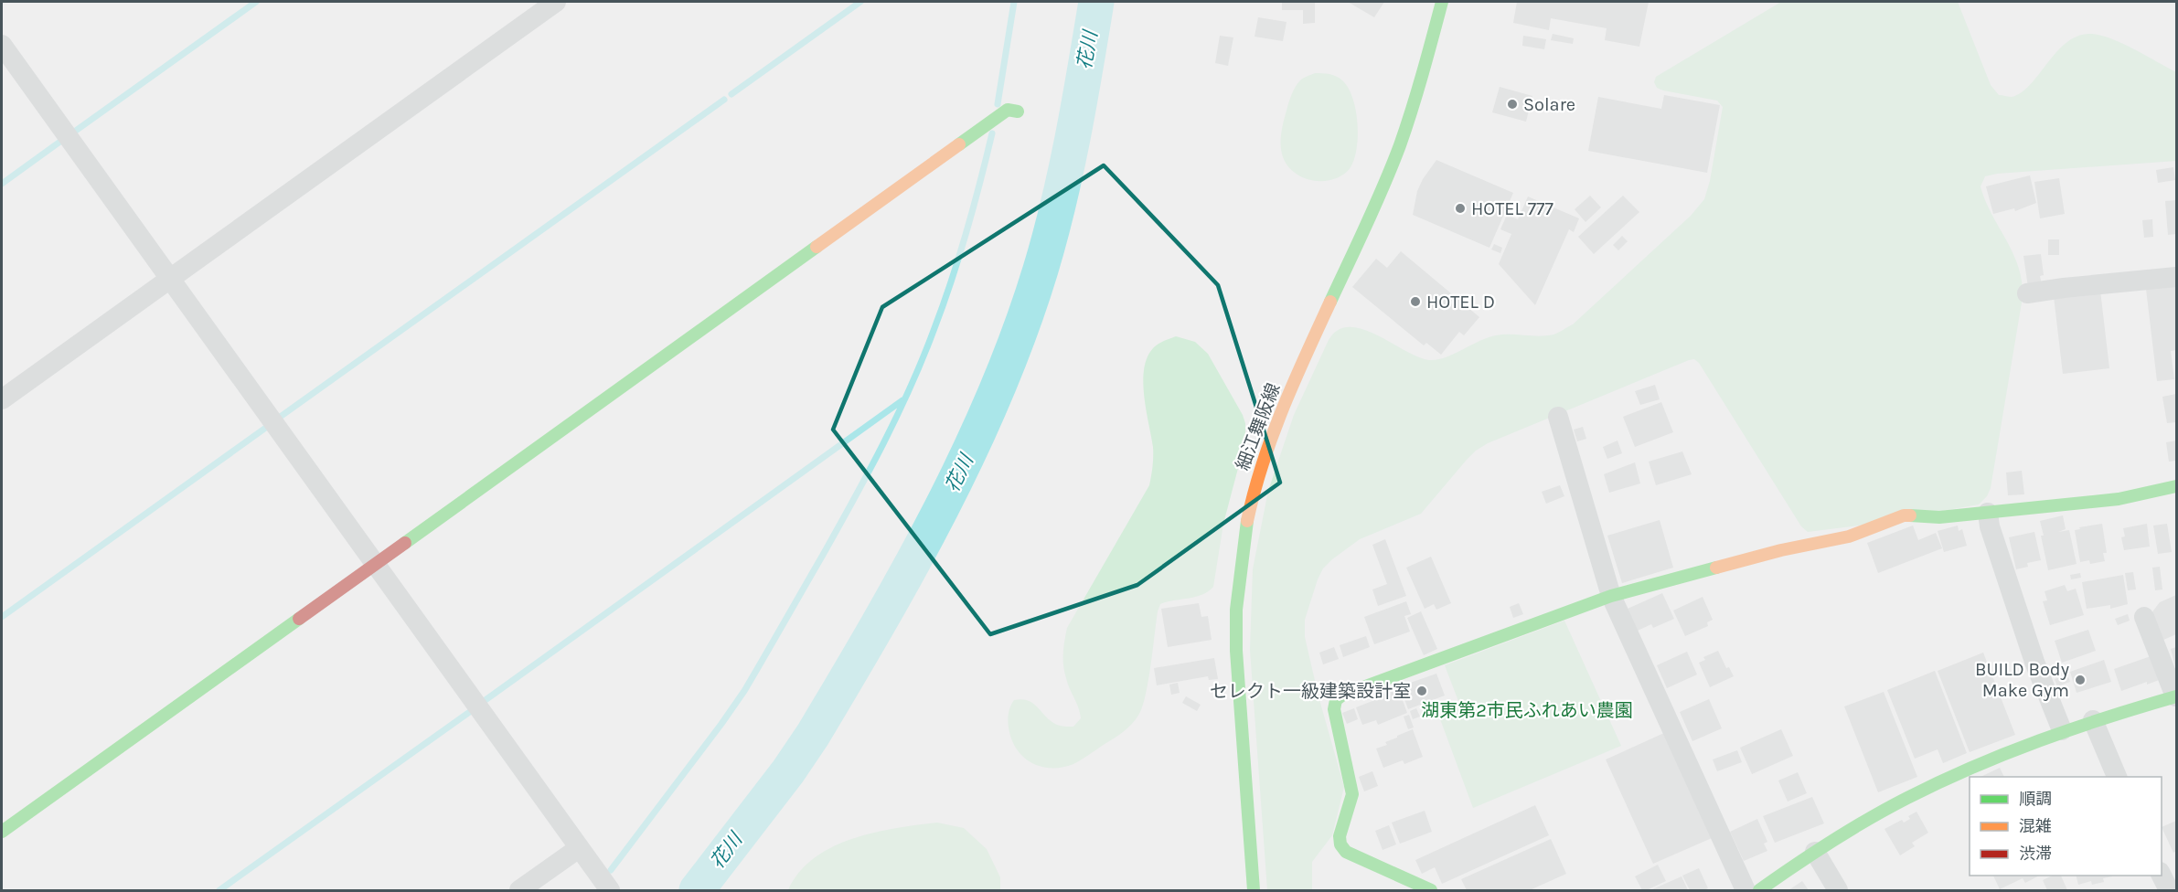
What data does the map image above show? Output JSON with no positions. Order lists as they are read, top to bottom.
{
  "streets": {
    "street": ["細江舞阪線"]
  },
  "water": ["花川"],
  "parks": ["湖東第2市民ふれあい農園"],
  "places": [
    "Solare",
    "HOTEL 777",
    "HOTEL D",
    "BUILD Body Make Gym",
    "セレクト一級建築設計室"
  ],
  "legend": ["順調", "混雑", "渋滞"]
}
